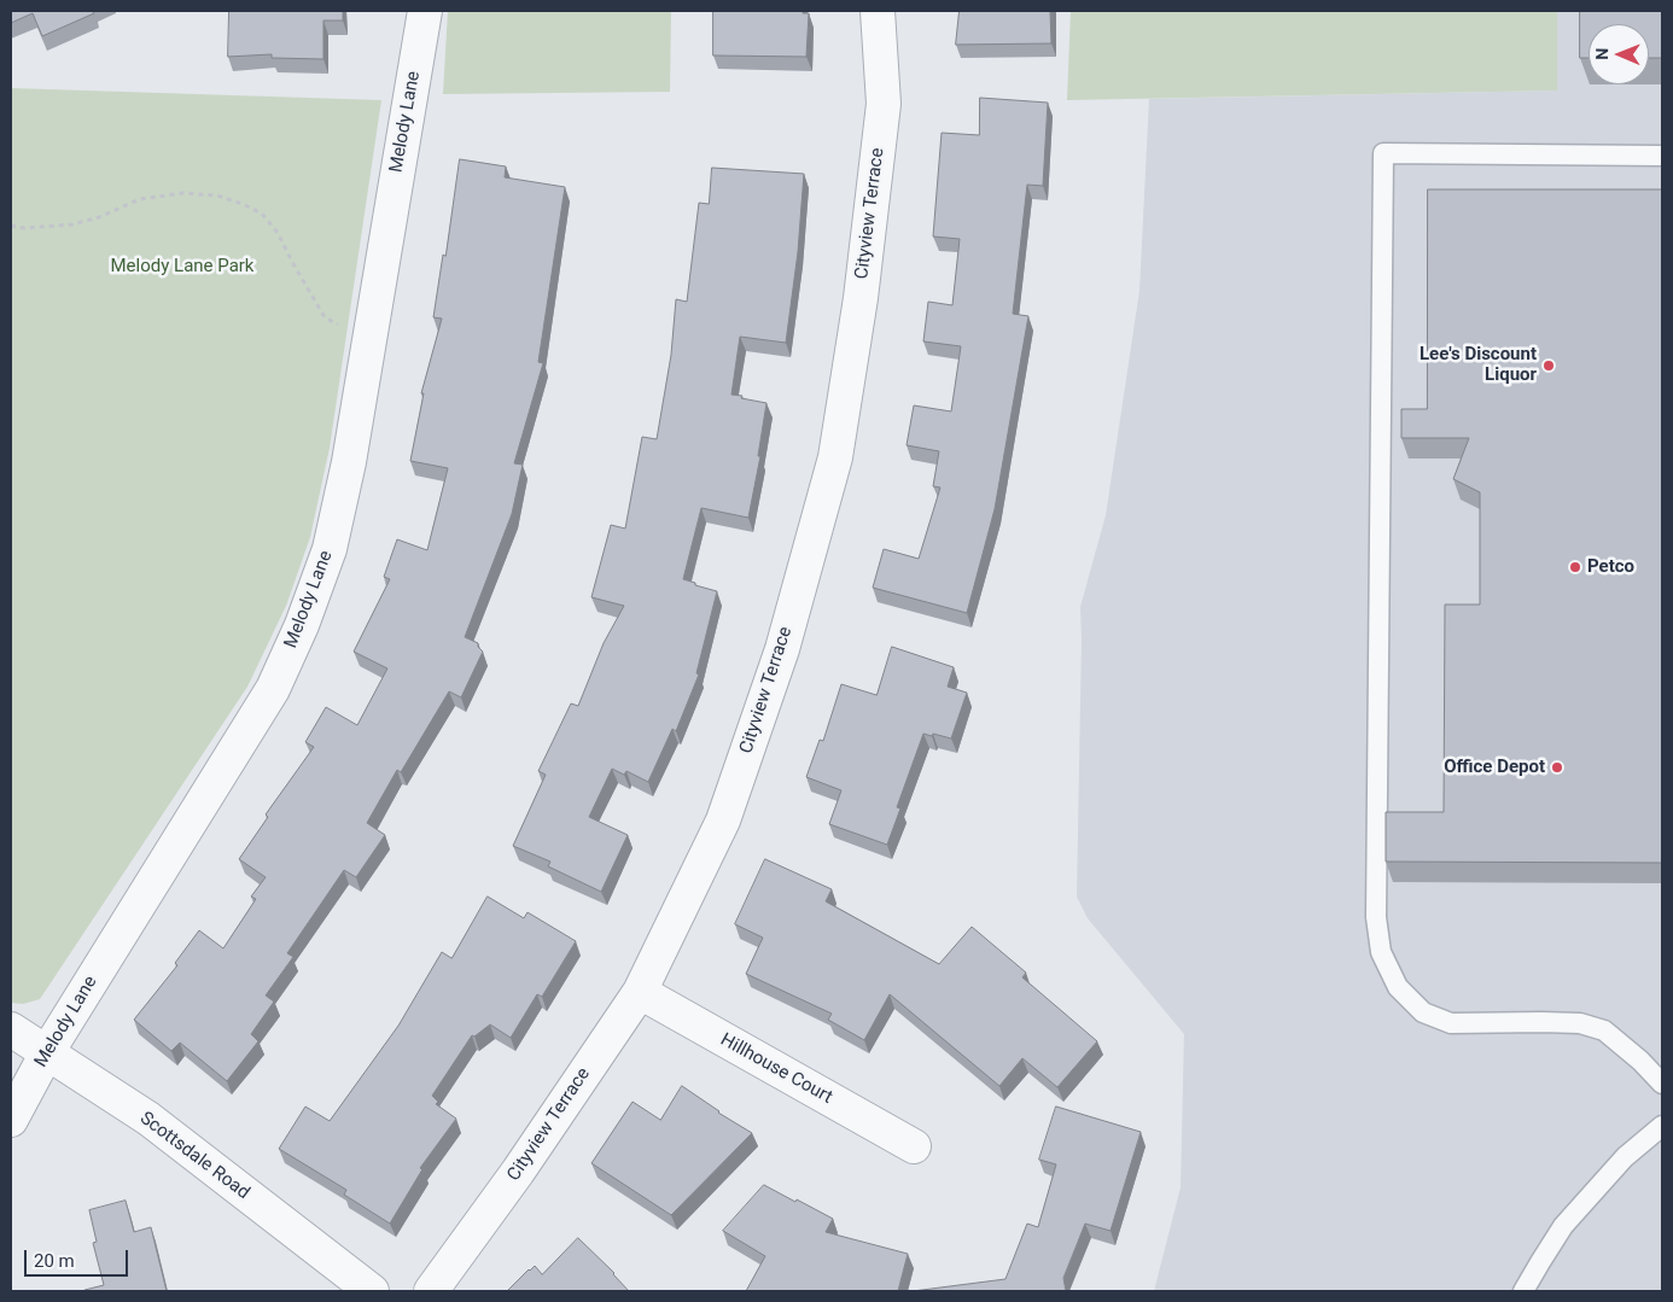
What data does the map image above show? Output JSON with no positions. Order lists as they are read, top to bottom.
{
  "streets": {
    "street": [
      "Melody Lane",
      "Cityview Terrace",
      "Hillhouse Court",
      "Scottsdale Road"
    ]
  },
  "crossings": [
    ["Melody Lane", "Scottsdale Road"],
    ["Cityview Terrace", "Hillhouse Court"]
  ],
  "parks": ["Melody Lane Park"],
  "places": ["Lee's Discount Liquor", "Petco", "Office Depot"],
  "scale_bar": "20 m",
  "north": "left"
}
